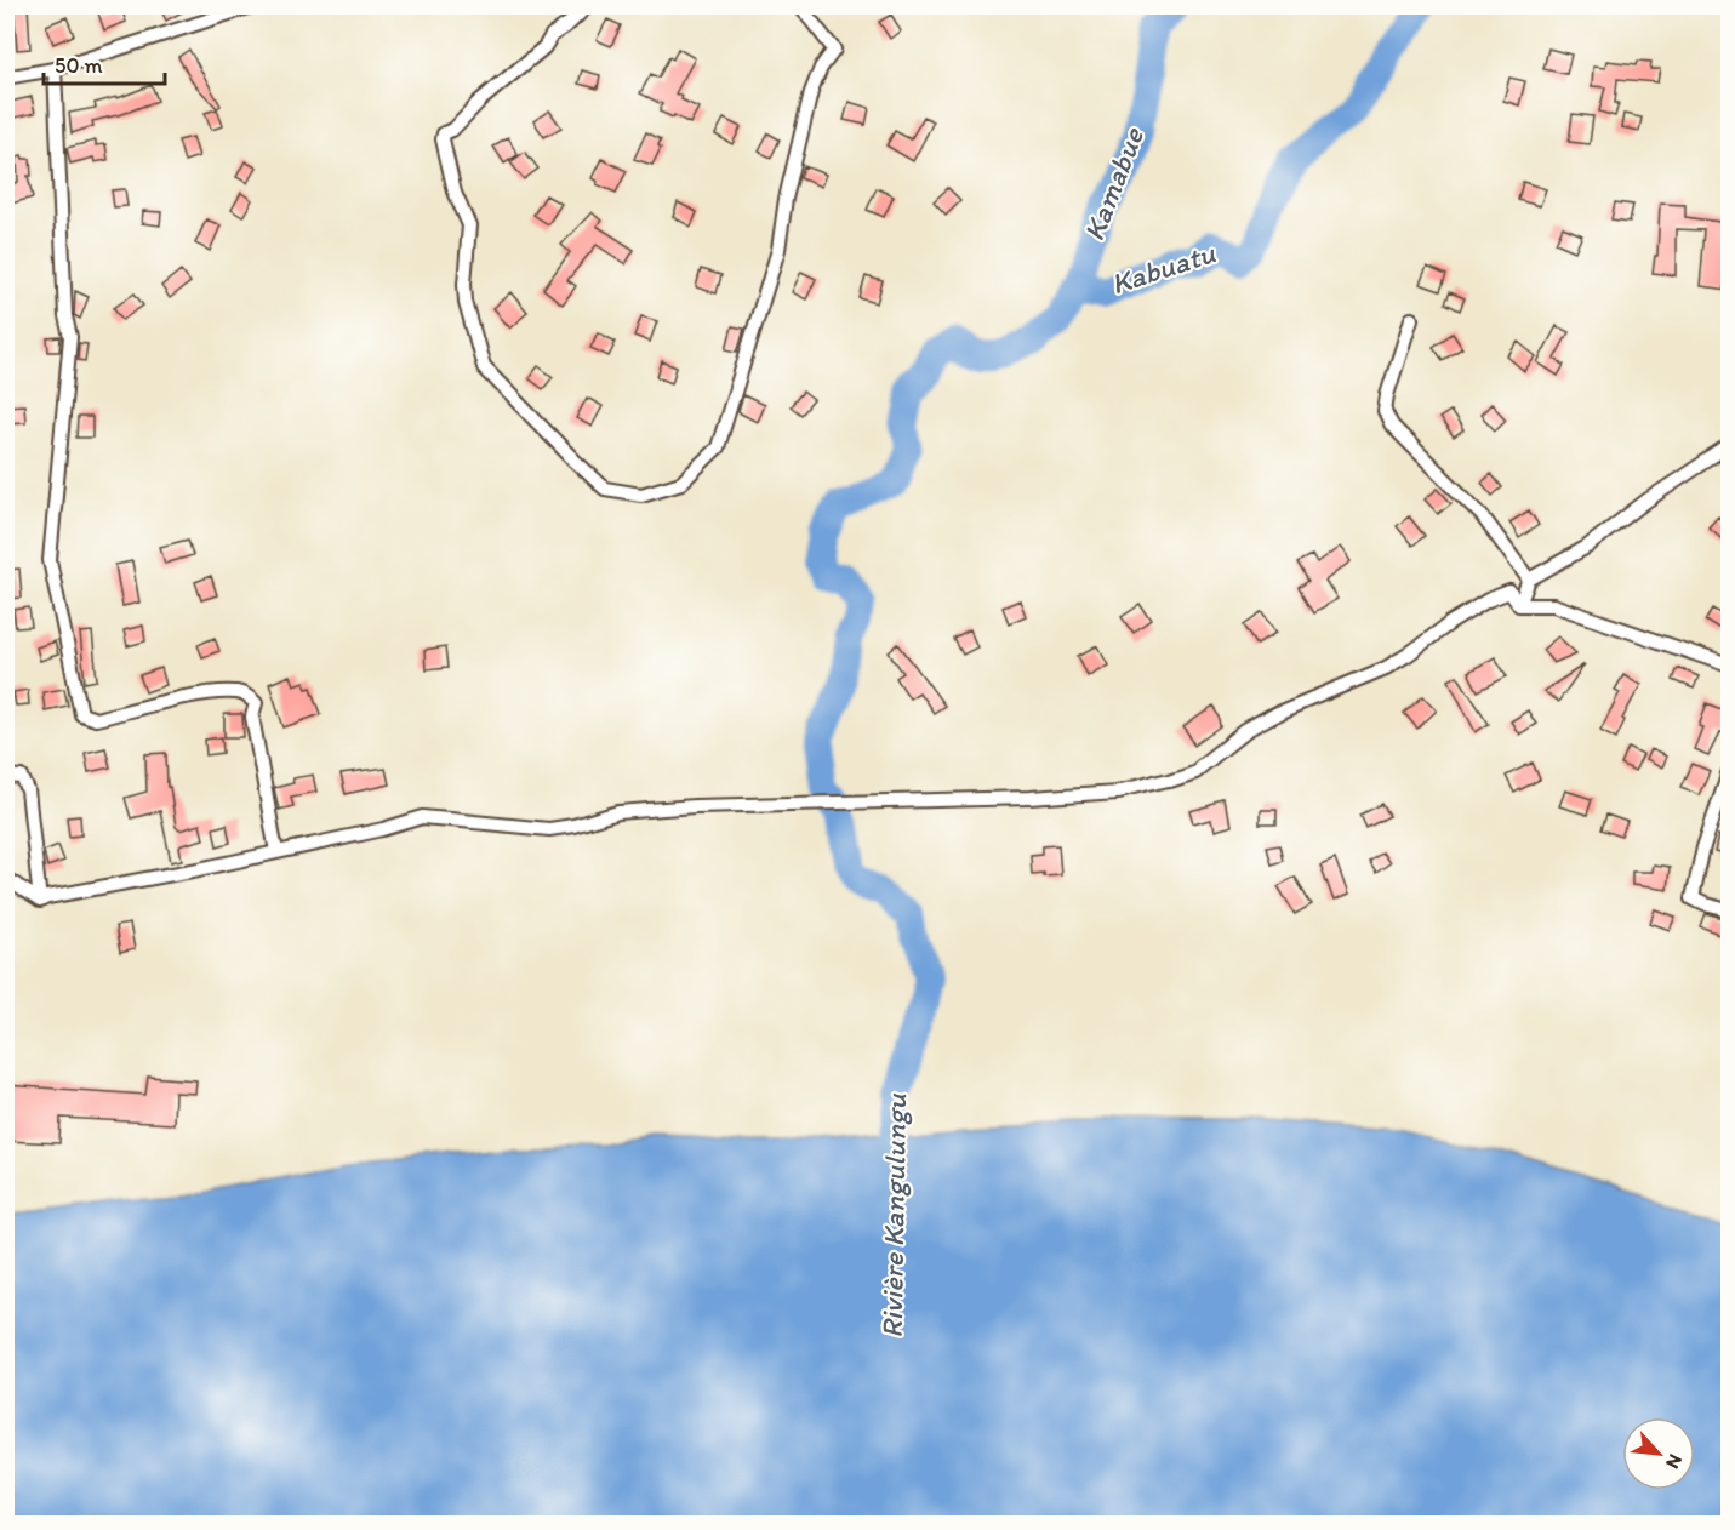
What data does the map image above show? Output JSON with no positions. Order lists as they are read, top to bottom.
{
  "water": ["Kamabue", "Kabuatu", "Rivière Kangulungu"],
  "scale_bar": "50 m",
  "north": "bottom right"
}
